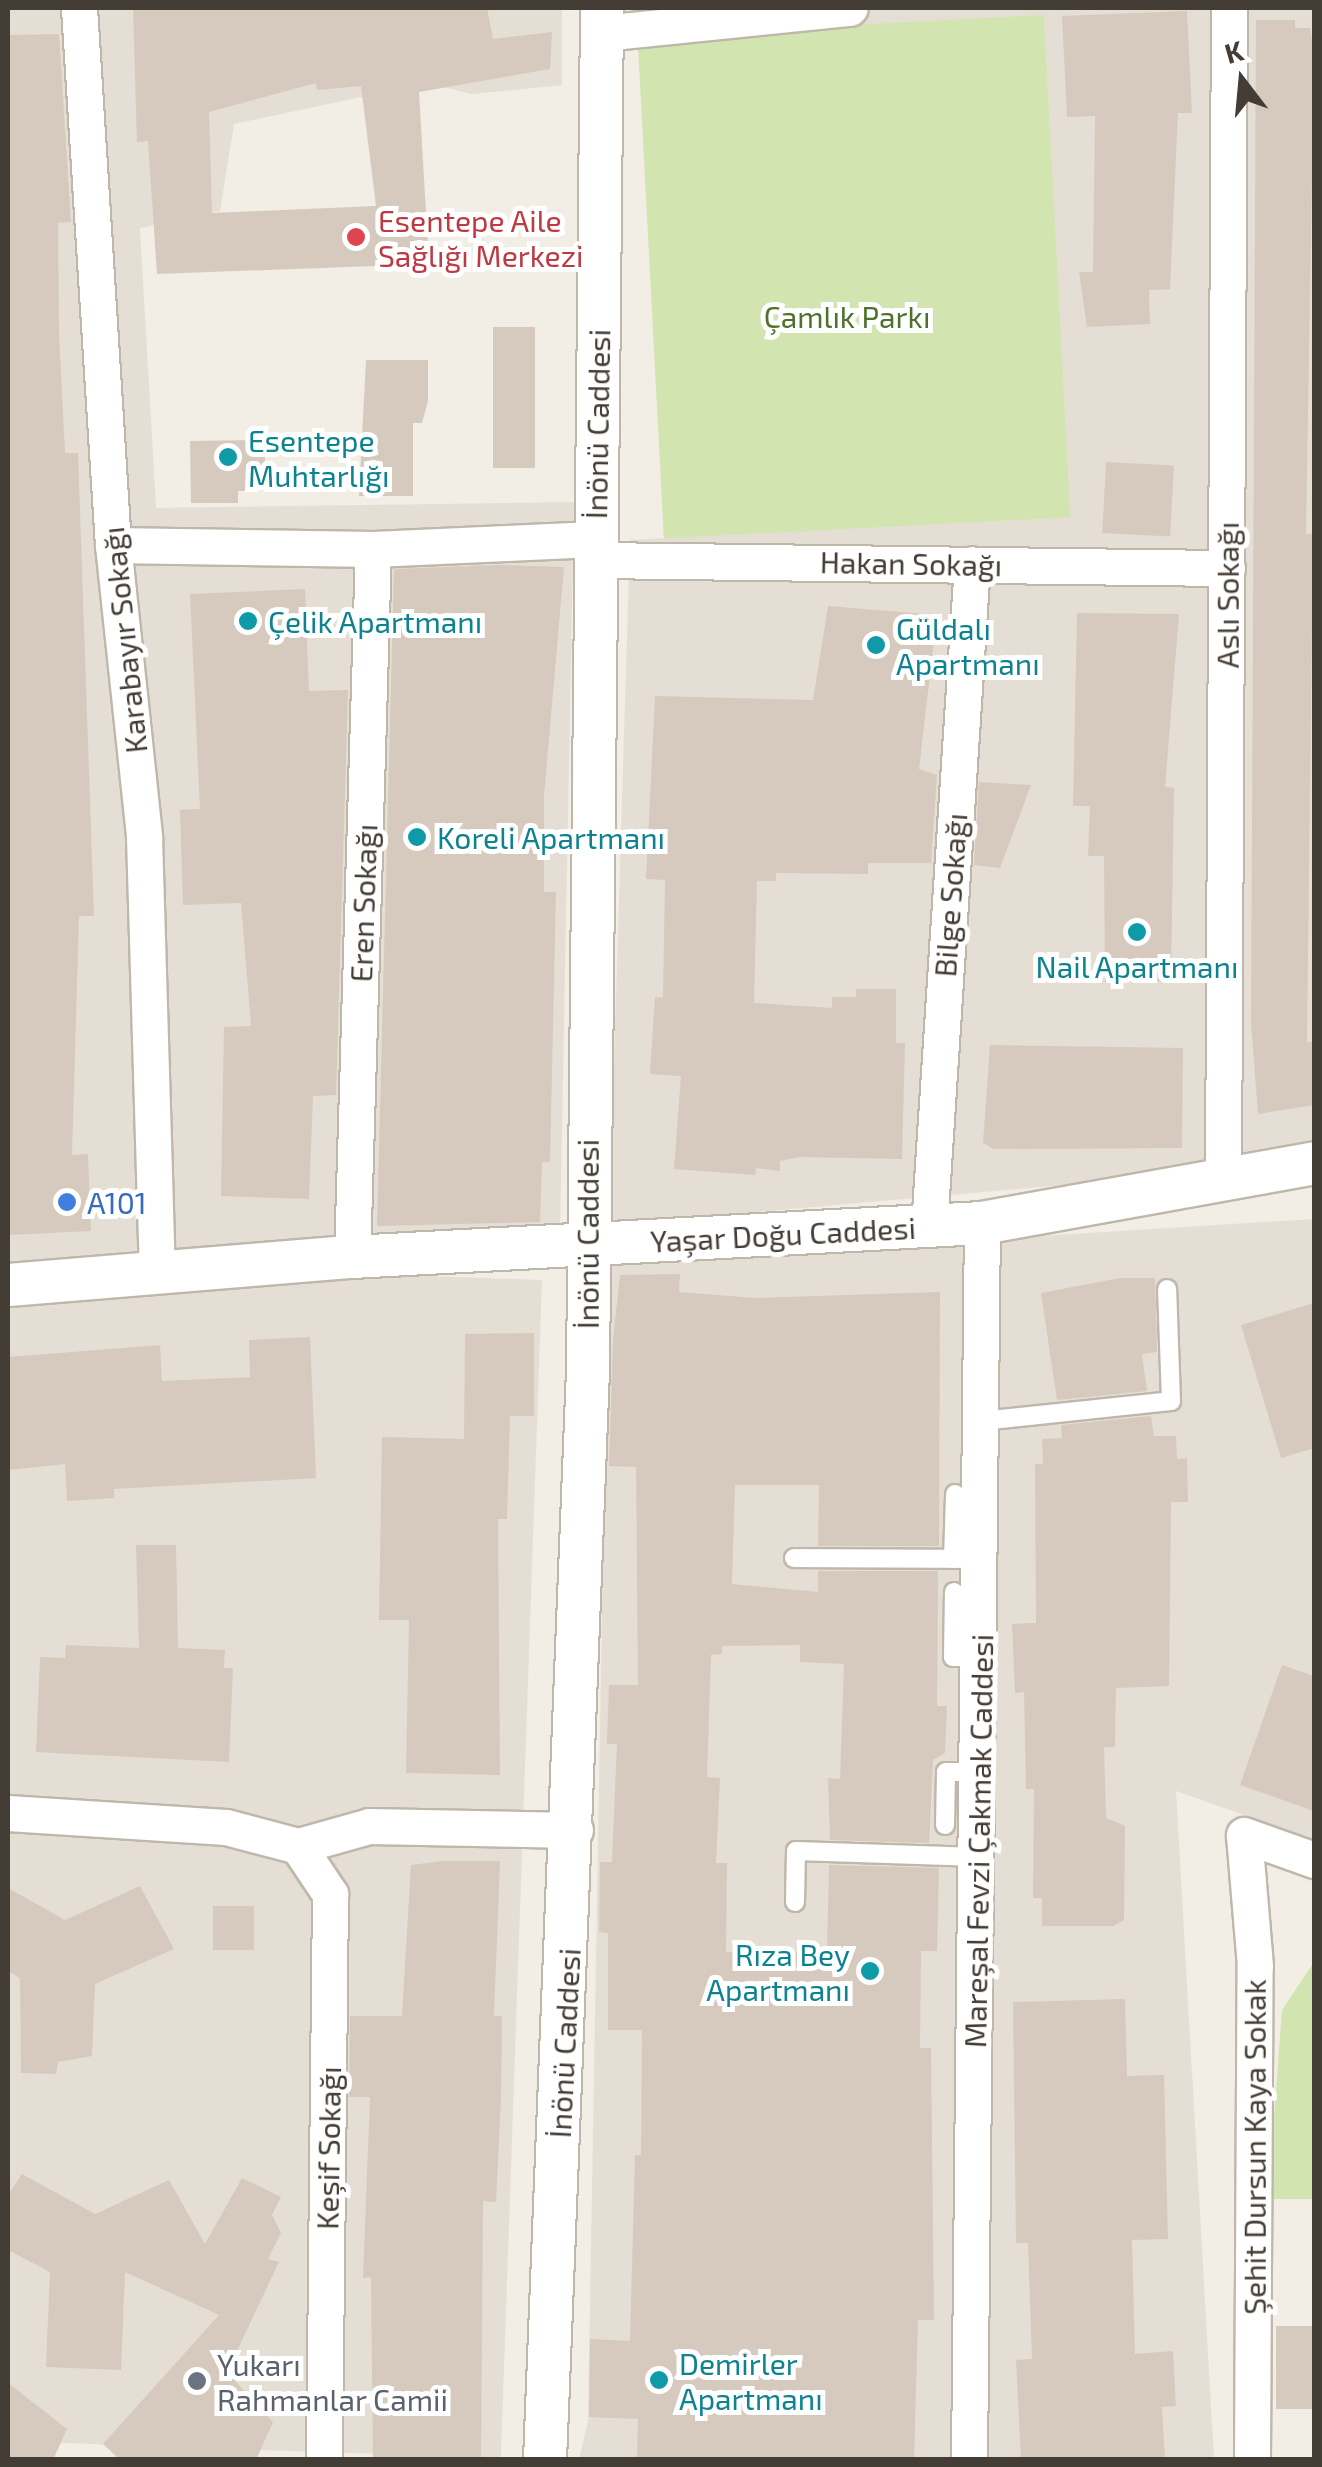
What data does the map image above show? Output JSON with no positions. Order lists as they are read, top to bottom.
{
  "streets": {
    "street": [
      "İnönü Caddesi",
      "Hakan Sokağı",
      "Aslı Sokağı",
      "Karabayır Sokağı",
      "Bilge Sokağı",
      "Eren Sokağı",
      "Yaşar Doğu Caddesi",
      "Mareşal Fevzi Çakmak Caddesi",
      "Şehit Dursun Kaya Sokak",
      "Keşif Sokağı"
    ]
  },
  "crossings": [
    ["İnönü Caddesi", "Hakan Sokağı"],
    ["İnönü Caddesi", "Yaşar Doğu Caddesi"],
    ["Hakan Sokağı", "Aslı Sokağı"],
    ["Hakan Sokağı", "Karabayır Sokağı"],
    ["Hakan Sokağı", "Bilge Sokağı"],
    ["Hakan Sokağı", "Eren Sokağı"],
    ["Aslı Sokağı", "Yaşar Doğu Caddesi"],
    ["Karabayır Sokağı", "Yaşar Doğu Caddesi"],
    ["Bilge Sokağı", "Yaşar Doğu Caddesi"],
    ["Eren Sokağı", "Yaşar Doğu Caddesi"],
    ["Yaşar Doğu Caddesi", "Mareşal Fevzi Çakmak Caddesi"]
  ],
  "parks": ["Çamlık Parkı"],
  "places": [
    "Esentepe Aile Sağlığı Merkezi",
    "Esentepe Muhtarlığı",
    "Çelik Apartmanı",
    "Güldalı Apartmanı",
    "Koreli Apartmanı",
    "Nail Apartmanı",
    "A101",
    "Rıza Bey Apartmanı",
    "Demirler Apartmanı",
    "Yukarı Rahmanlar Camii"
  ],
  "north": "top"
}
